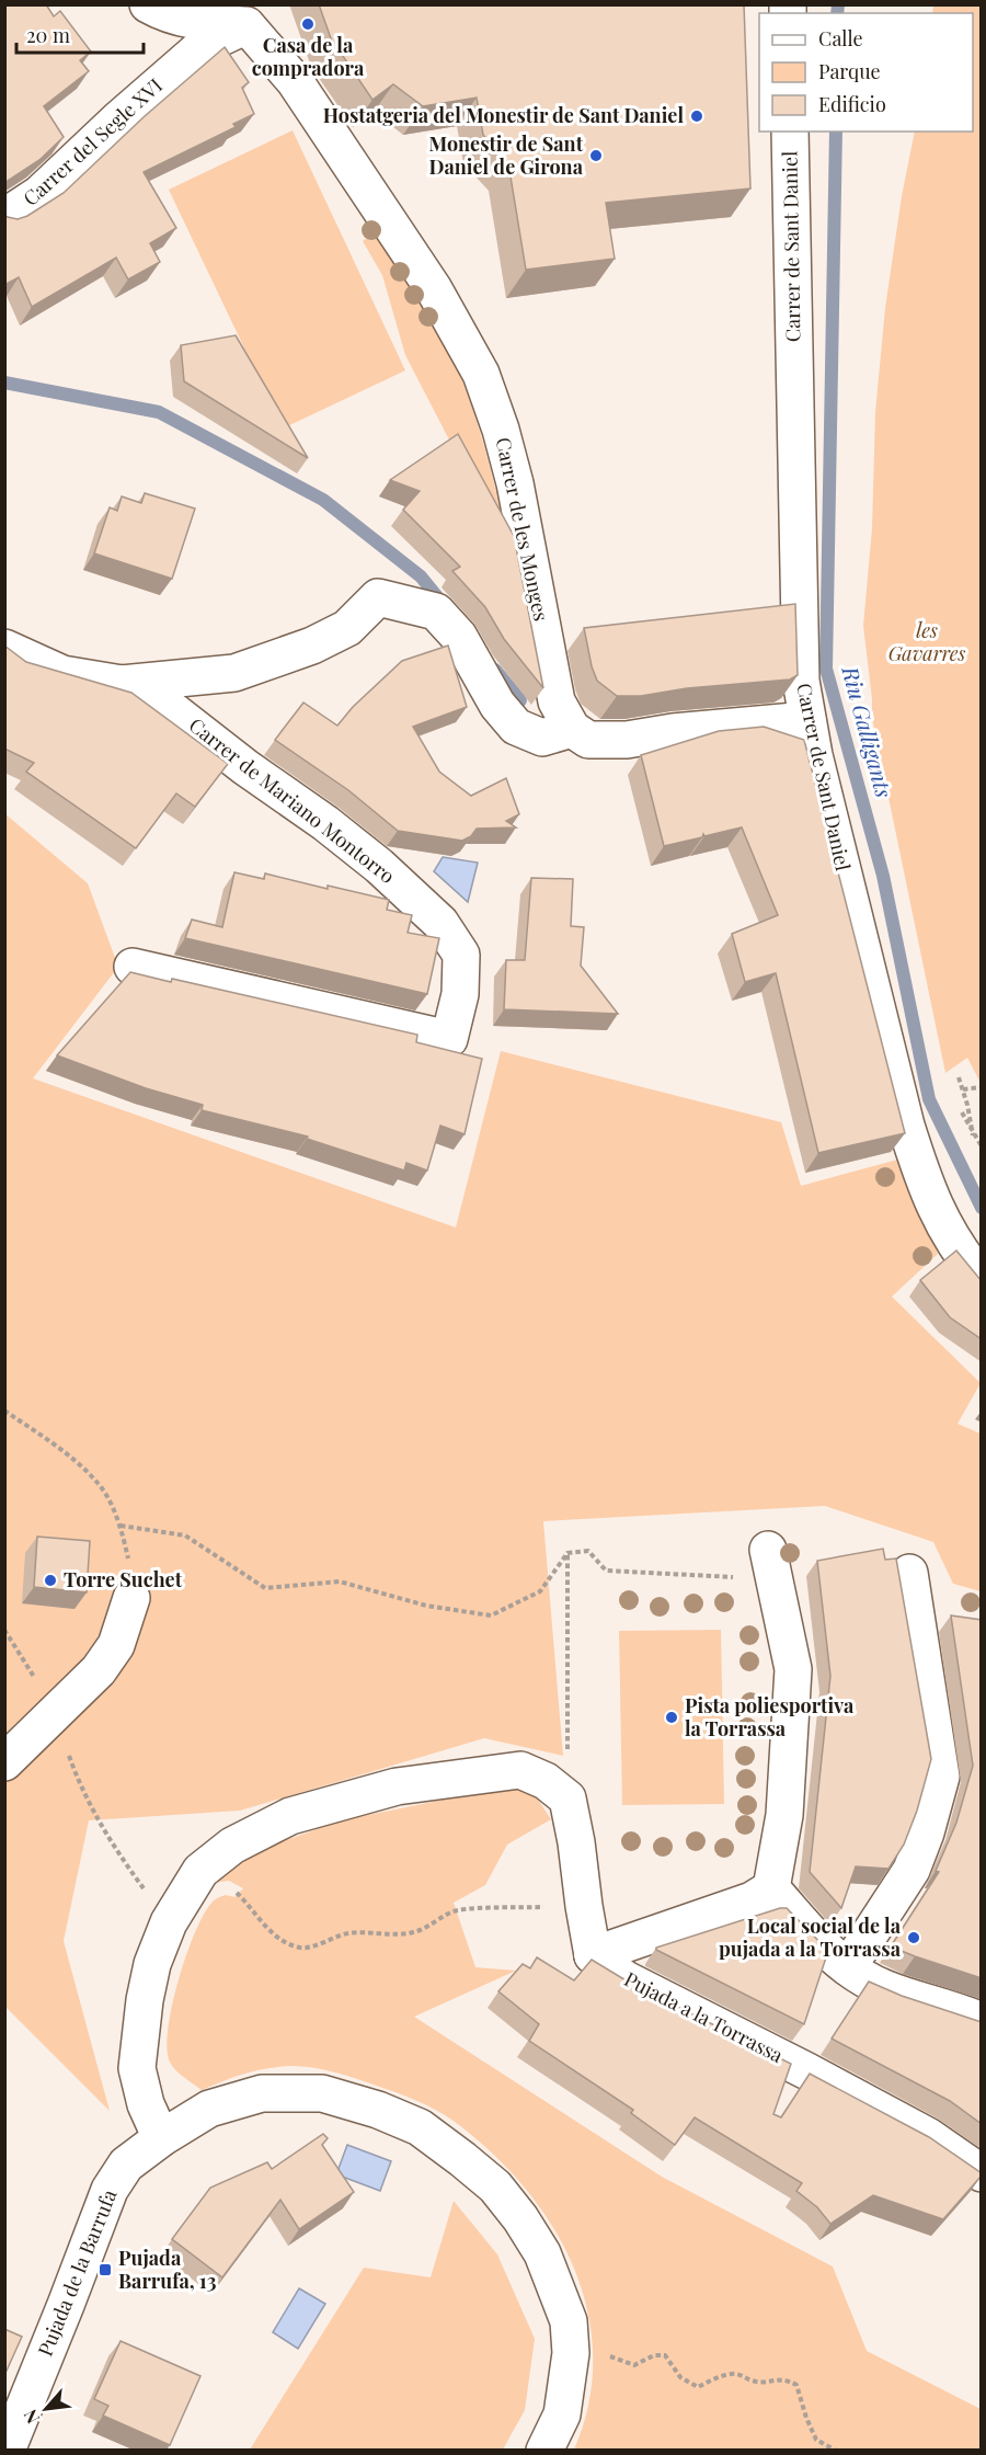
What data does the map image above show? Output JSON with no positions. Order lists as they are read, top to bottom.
{
  "streets": {
    "street": [
      "Carrer del Segle XVI",
      "Carrer de Sant Daniel",
      "Carrer de les Monges",
      "Carrer de Mariano Montorro",
      "Pujada a la Torrassa",
      "Pujada de la Barrufa"
    ]
  },
  "crossings": [
    ["Carrer del Segle XVI", "Carrer de les Monges"],
    ["Carrer de les Monges", "Carrer de Mariano Montorro"]
  ],
  "water": ["Riu Galligants"],
  "parks": ["les Gavarres"],
  "places": {
    "other": [
      "Casa de la compradora",
      "Hostatgeria del Monestir de Sant Daniel",
      "Monestir de Sant Daniel de Girona",
      "Torre Suchet",
      "Pista poliesportiva la Torrassa",
      "Local social de la pujada a la Torrassa"
    ],
    "transit": ["Pujada Barrufa, 13"]
  },
  "legend": ["Calle", "Parque", "Edificio"],
  "scale_bar": "20 m",
  "north": "bottom left"
}
